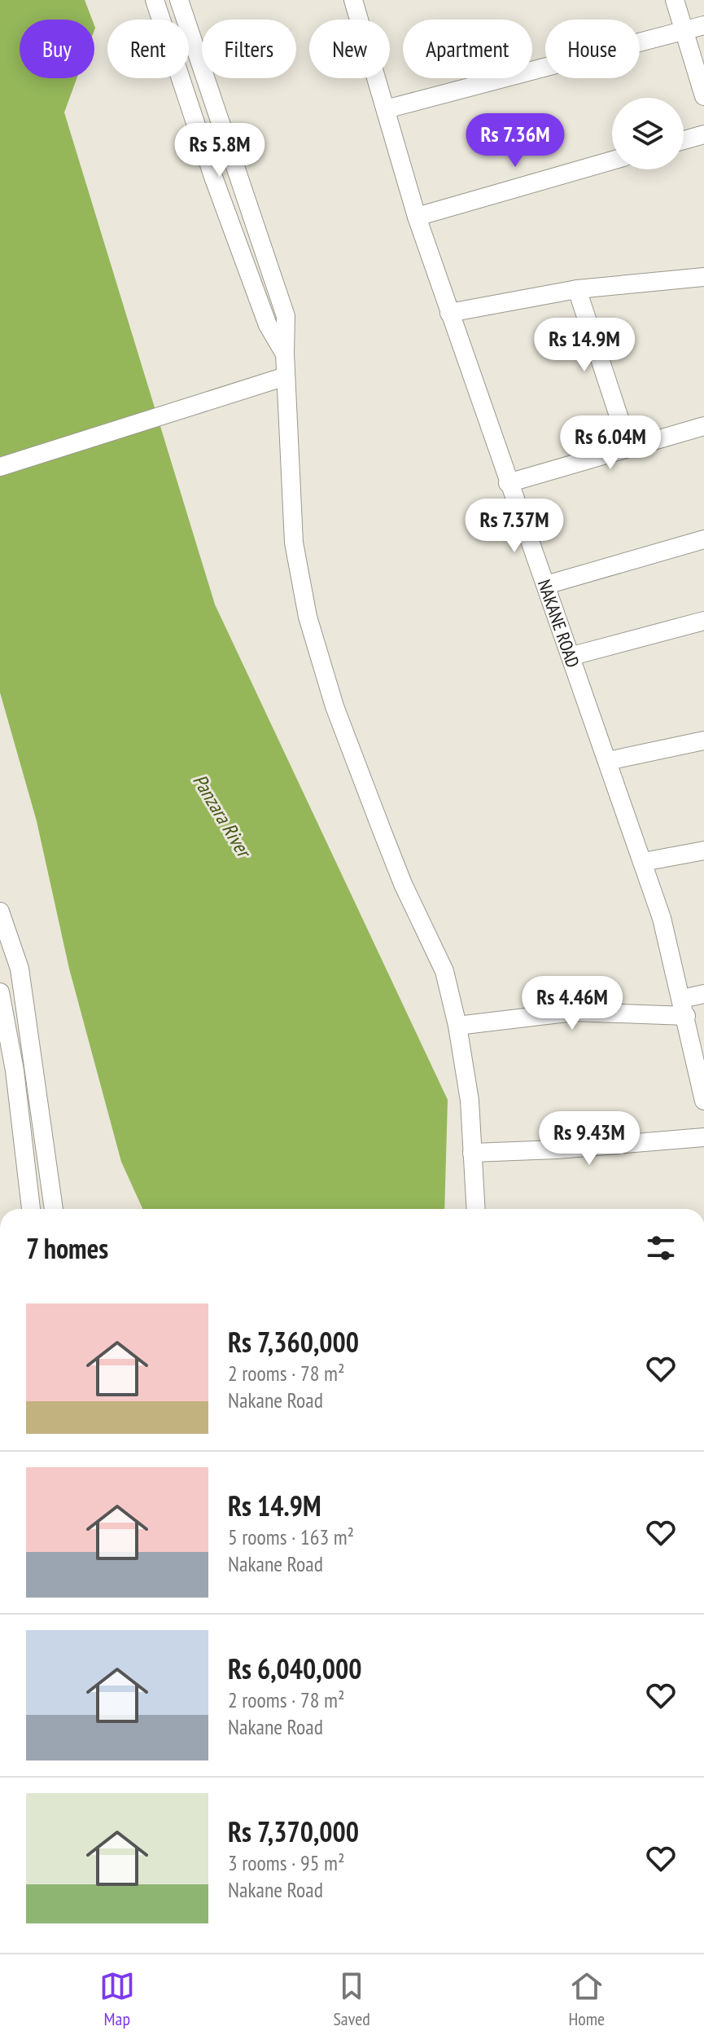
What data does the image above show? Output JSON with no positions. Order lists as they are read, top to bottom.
{
  "streets": {
    "street": ["NAKANE ROAD"]
  },
  "water": ["Panzara River"],
  "page": {
    "chip": [
      "Buy",
      "Rent",
      "Filters",
      "New",
      "Apartment",
      "House"
    ],
    "price": [
      "Rs 7.36M",
      "Rs 5.8M",
      "Rs 14.9M",
      "Rs 6.04M",
      "Rs 7.37M",
      "Rs 4.46M",
      "Rs 9.43M"
    ],
    "heading": "7 homes",
    "list": [
      {
        "name": "Rs 7,360,000",
        "note": "2 rooms · 78 m² · Nakane Road"
      },
      {
        "name": "Rs 14.9M",
        "note": "5 rooms · 163 m² · Nakane Road"
      },
      {
        "name": "Rs 6,040,000",
        "note": "2 rooms · 78 m² · Nakane Road"
      },
      {
        "name": "Rs 7,370,000",
        "note": "3 rooms · 95 m² · Nakane Road"
      }
    ],
    "tabs": ["Map", "Saved", "Home"]
  }
}
